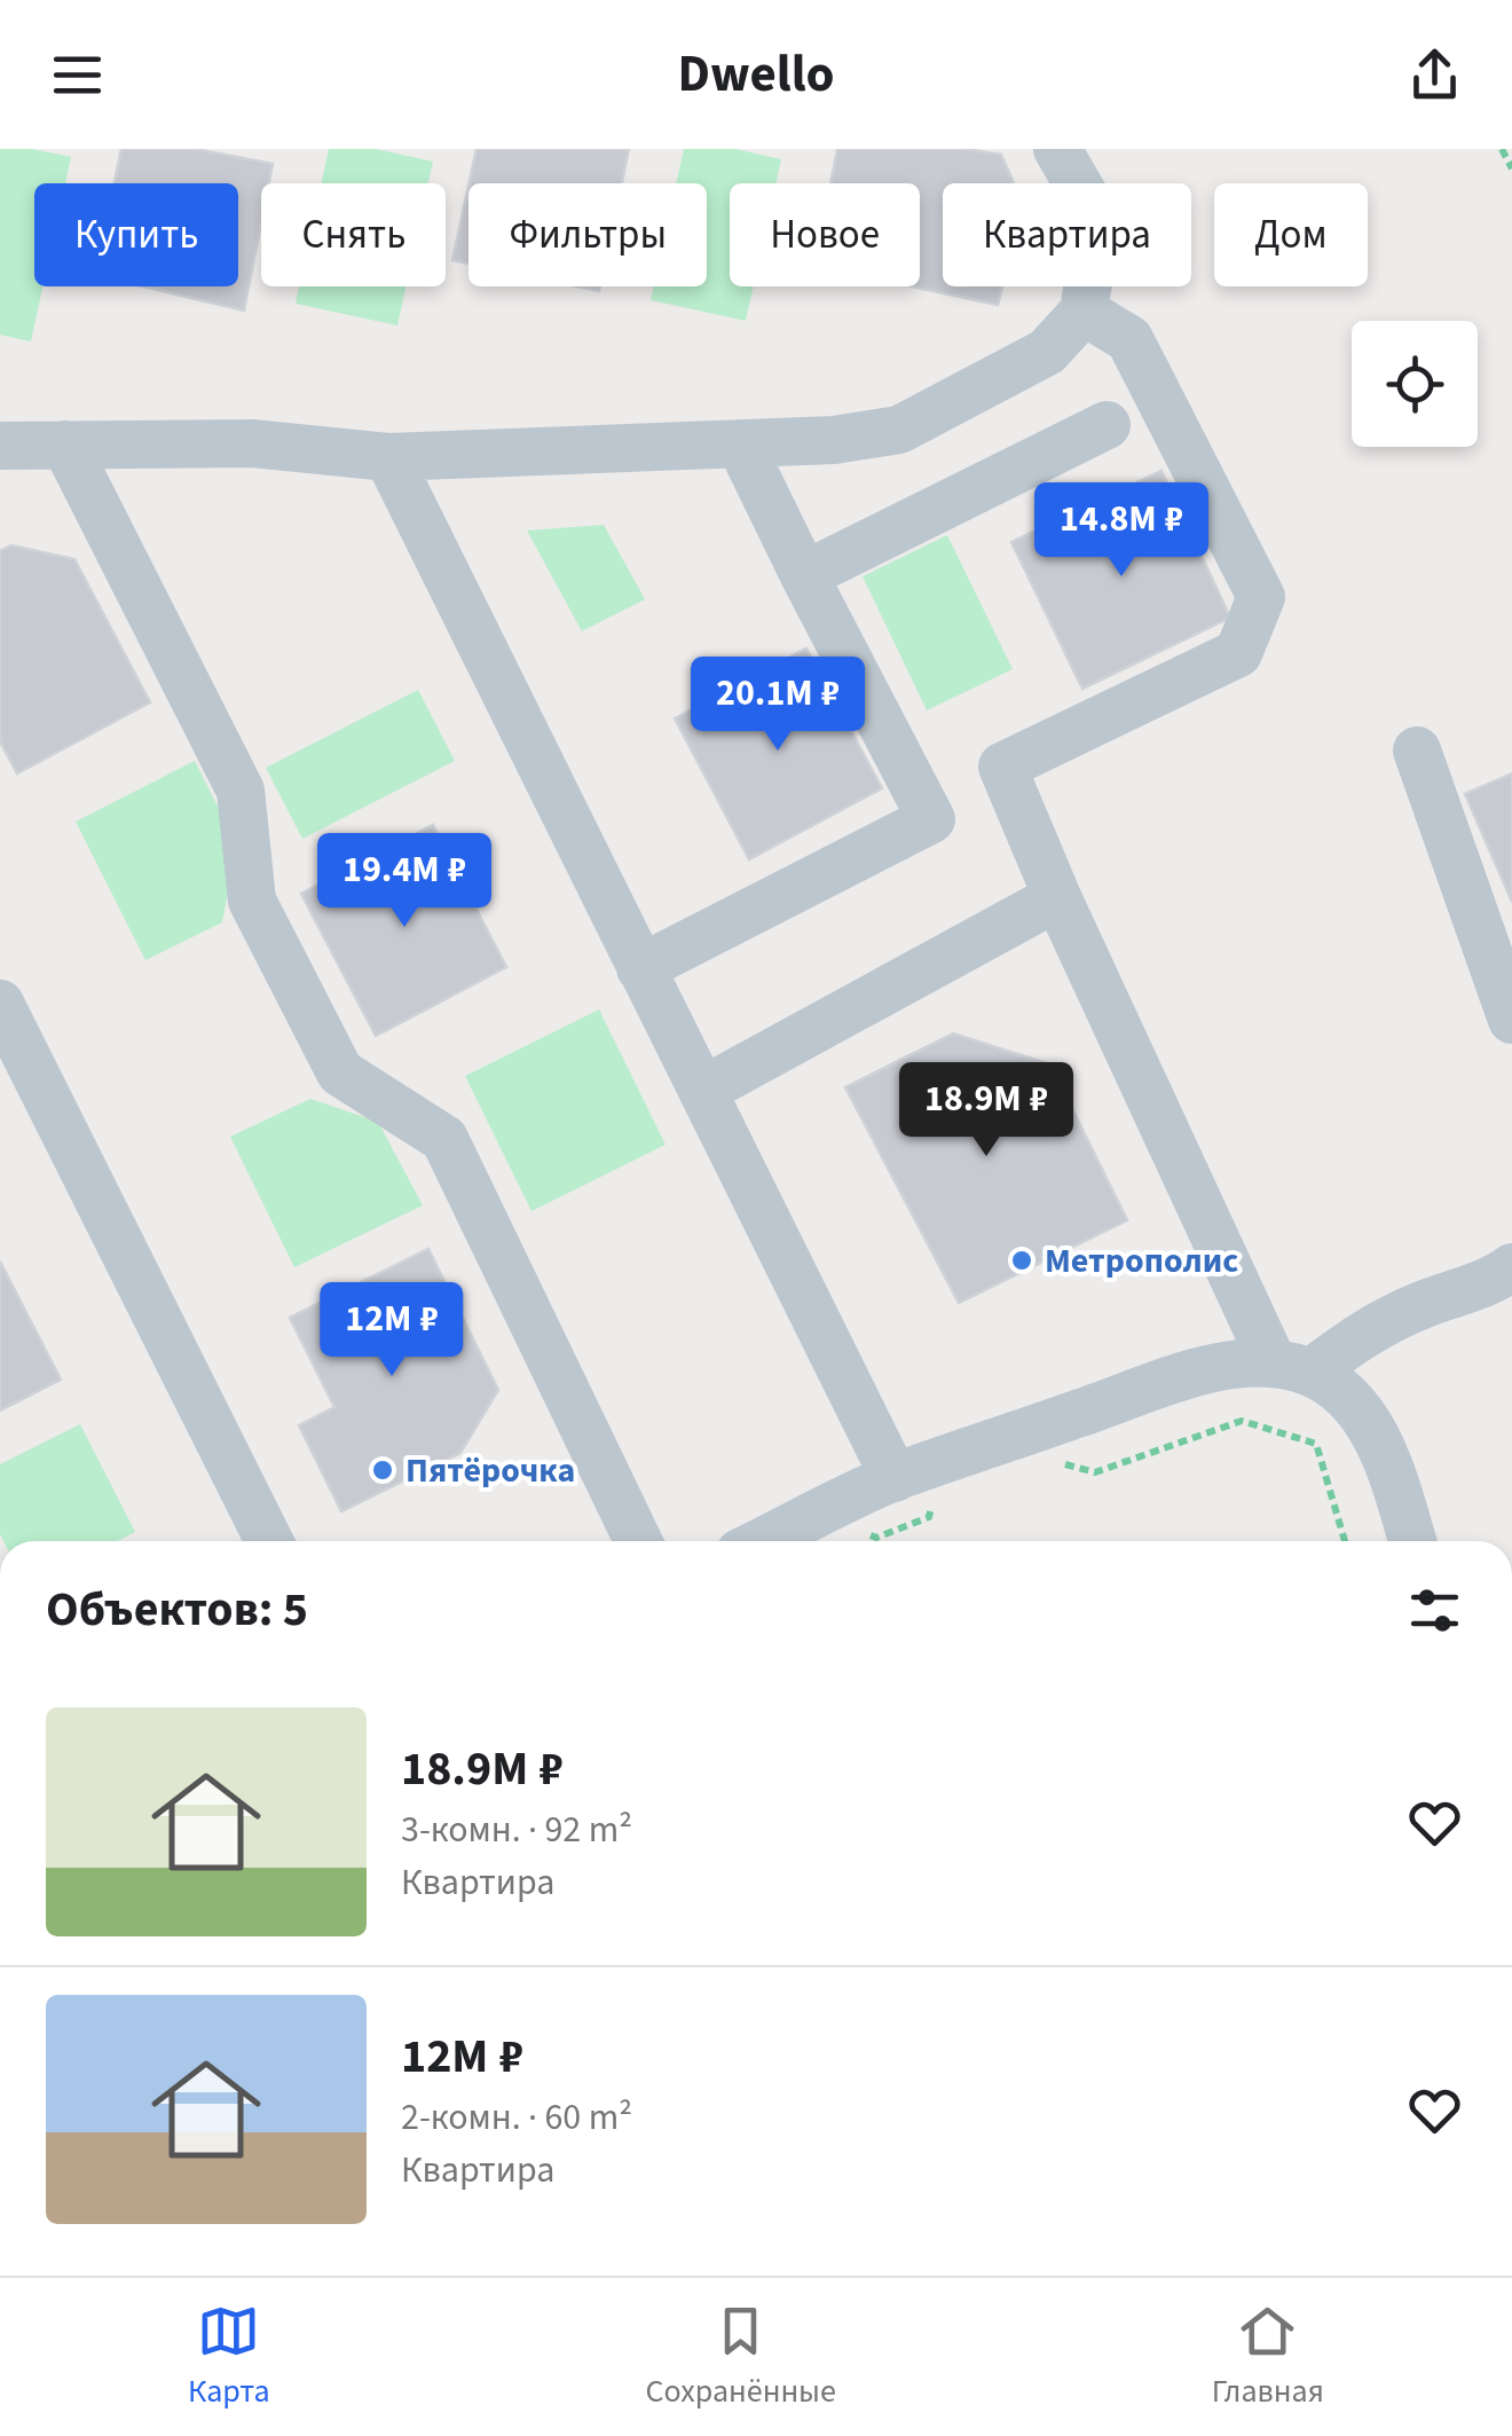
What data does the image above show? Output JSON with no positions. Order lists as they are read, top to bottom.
{
  "places": ["Метрополис", "Пятёрочка"],
  "page": {
    "header": "Dwello",
    "chip": [
      "Купить",
      "Снять",
      "Фильтры",
      "Новое",
      "Квартира",
      "Дом"
    ],
    "price": [
      "14.8M ₽",
      "20.1M ₽",
      "19.4M ₽",
      "18.9M ₽",
      "12M ₽"
    ],
    "heading": "Объектов: 5",
    "list": [
      {
        "name": "18.9M ₽",
        "note": "3-комн. · 92 m² · Квартира"
      },
      {
        "name": "12M ₽",
        "note": "2-комн. · 60 m² · Квартира"
      }
    ],
    "tabs": ["Карта", "Сохранённые", "Главная"]
  }
}
